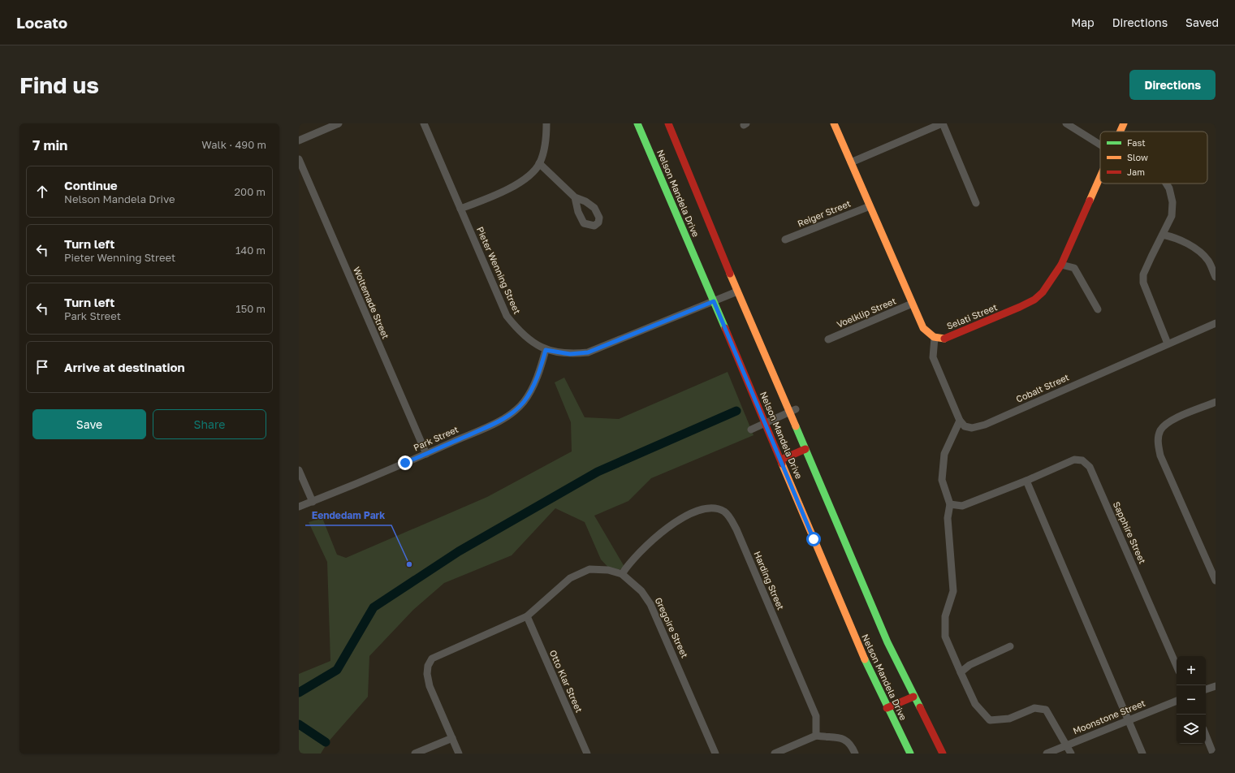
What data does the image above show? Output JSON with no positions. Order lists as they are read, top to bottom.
{
  "streets": {
    "street": [
      "Nelson Mandela Drive",
      "Reiger Street",
      "Pieter Wenning Street",
      "Woltemade Street",
      "Voelklip Street",
      "Selati Street",
      "Cobalt Street",
      "Park Street",
      "Sapphire Street",
      "Harding Street",
      "Gregoire Street",
      "Otto Klar Street",
      "Moonstone Street"
    ]
  },
  "crossings": [
    ["Nelson Mandela Drive", "Pieter Wenning Street"],
    ["Pieter Wenning Street", "Park Street"],
    ["Woltemade Street", "Park Street"],
    ["Harding Street", "Gregoire Street"],
    ["Gregoire Street", "Otto Klar Street"]
  ],
  "places": ["Eendedam Park"],
  "legend": ["Fast", "Slow", "Jam"],
  "page": {
    "header": "Locato",
    "nav": ["Map", "Directions", "Saved"],
    "buttons": [
      "Directions",
      ["Save", "Share"]
    ],
    "title": "Find us",
    "heading": ["7 min", "Walk · 490 m"],
    "list": [
      ["Continue", "Nelson Mandela Drive", "200 m"],
      ["Turn left", "Pieter Wenning Street", "140 m"],
      ["Turn left", "Park Street", "150 m"],
      "Arrive at destination"
    ],
    "map_buttons": ["+", "−"]
  }
}
